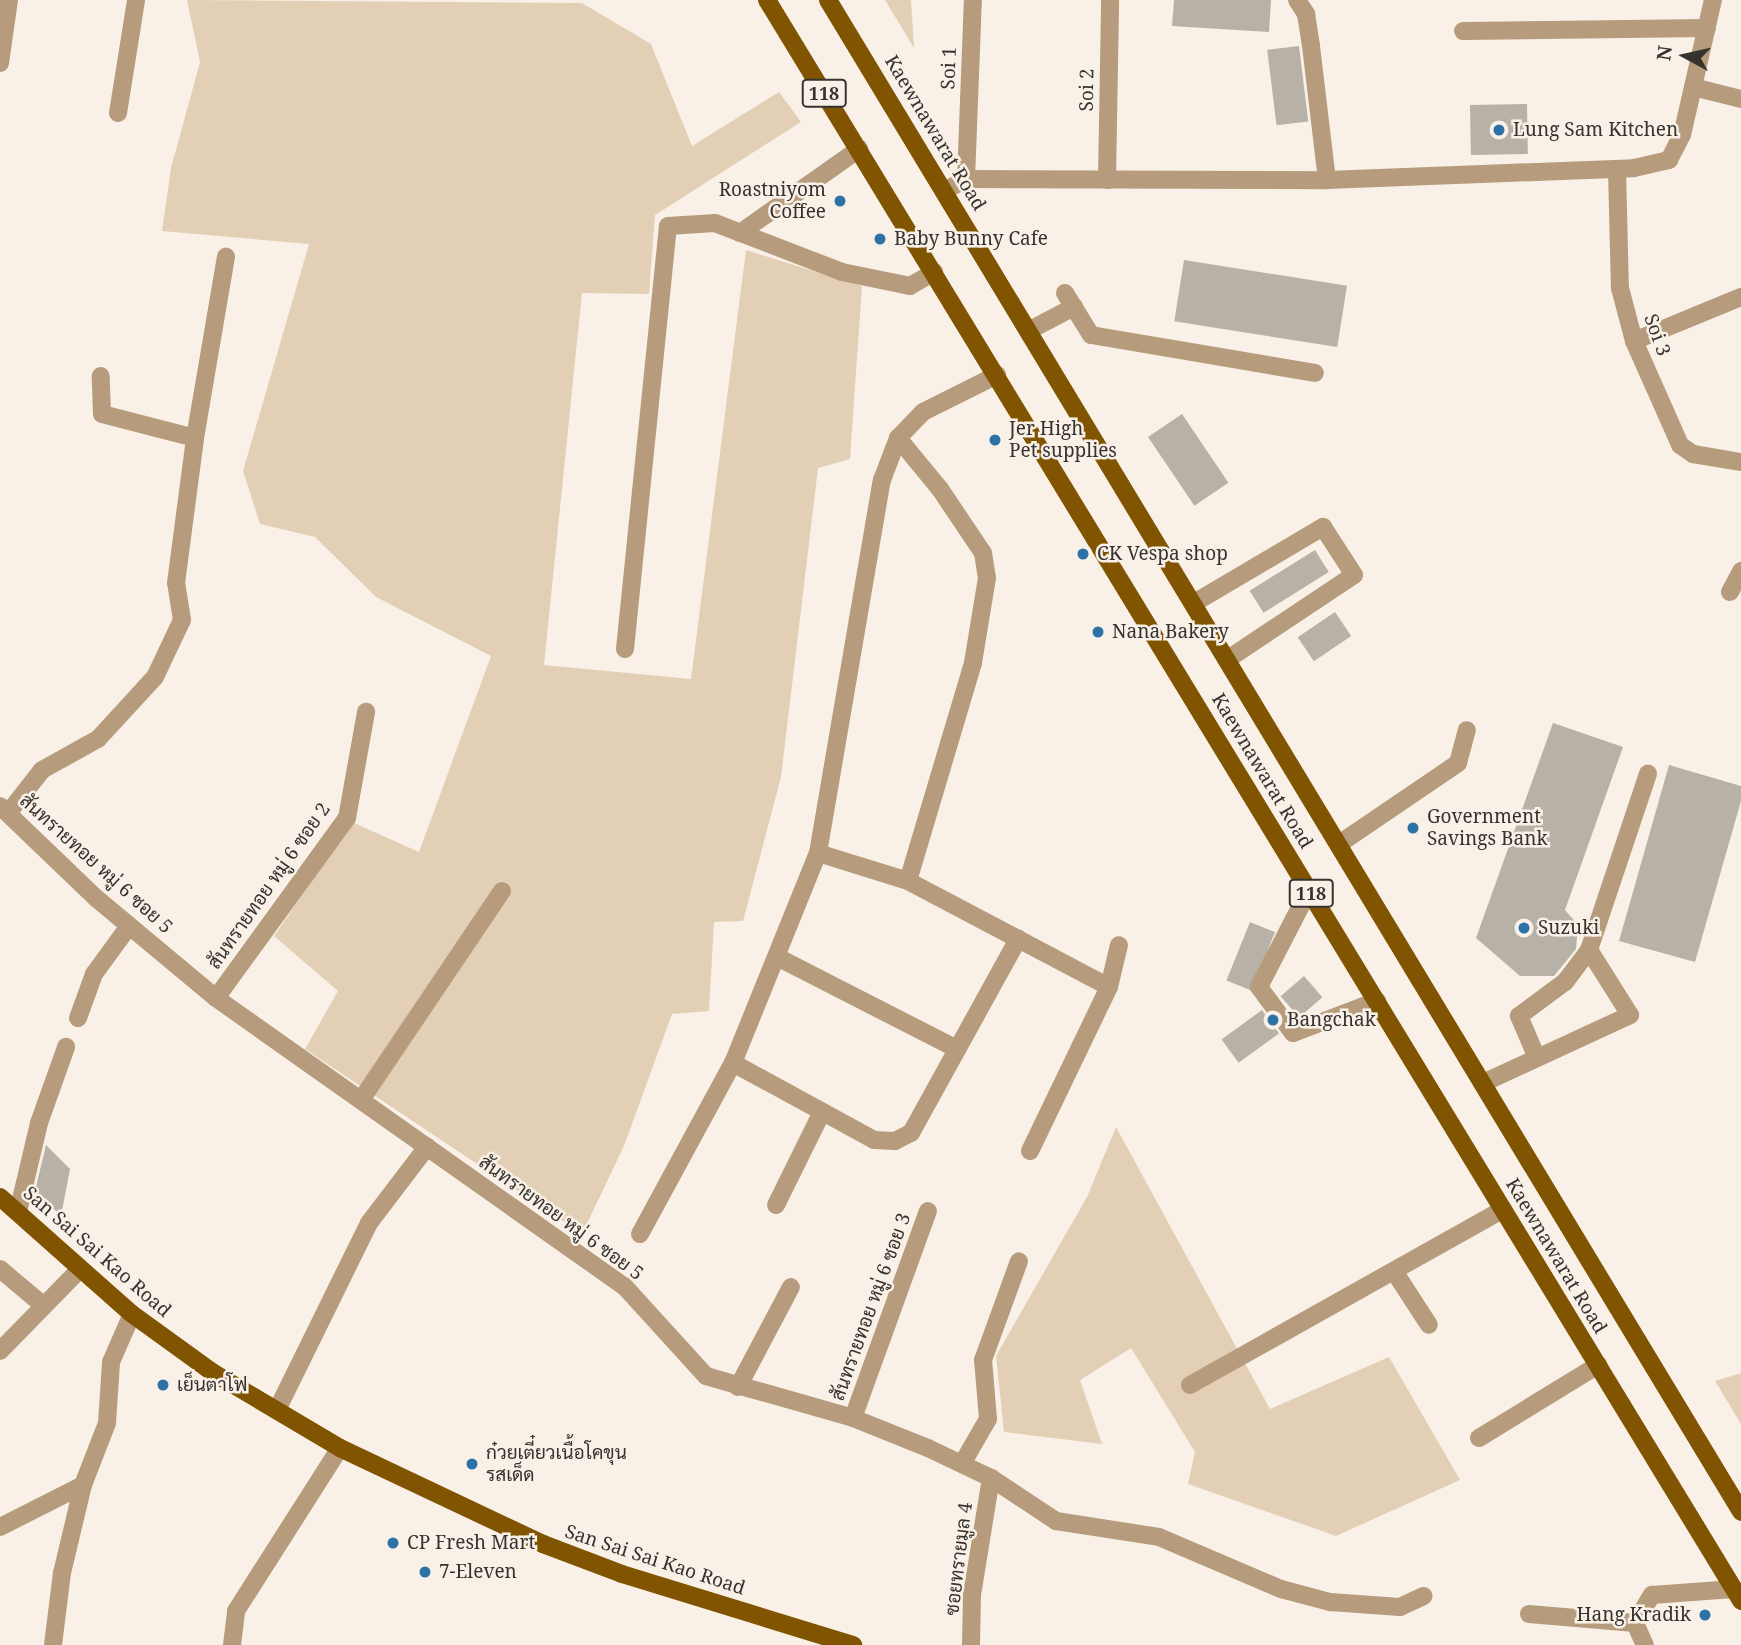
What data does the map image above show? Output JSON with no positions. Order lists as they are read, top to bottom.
{
  "streets": {
    "main road": ["118", "Kaewnawarat Road", "San Sai Sai Kao Road"],
    "street": [
      "Soi 1",
      "Soi 2",
      "Soi 3",
      "สันทรายทอย หมู่ 6 ซอย 5",
      "สันทรายทอย หมู่ 6 ซอย 2",
      "สันทรายทอย หมู่ 6 ซอย 3",
      "ซอยทรายมูล 4"
    ]
  },
  "crossings": [
    ["สันทรายทอย หมู่ 6 ซอย 5", "สันทรายทอย หมู่ 6 ซอย 2"],
    ["สันทรายทอย หมู่ 6 ซอย 5", "สันทรายทอย หมู่ 6 ซอย 3"],
    ["สันทรายทอย หมู่ 6 ซอย 5", "ซอยทรายมูล 4"]
  ],
  "places": [
    "Lung Sam Kitchen",
    "Roastniyom Coffee",
    "Baby Bunny Cafe",
    "Jer High Pet supplies",
    "CK Vespa shop",
    "Nana Bakery",
    "Government Savings Bank",
    "Suzuki",
    "Bangchak",
    "เย็นตาโฟ",
    "ก๋วยเตี๋ยวเนื้อโคขุน รสเด็ด",
    "CP Fresh Mart",
    "7-Eleven",
    "Hang Kradik"
  ],
  "north": "left"
}
